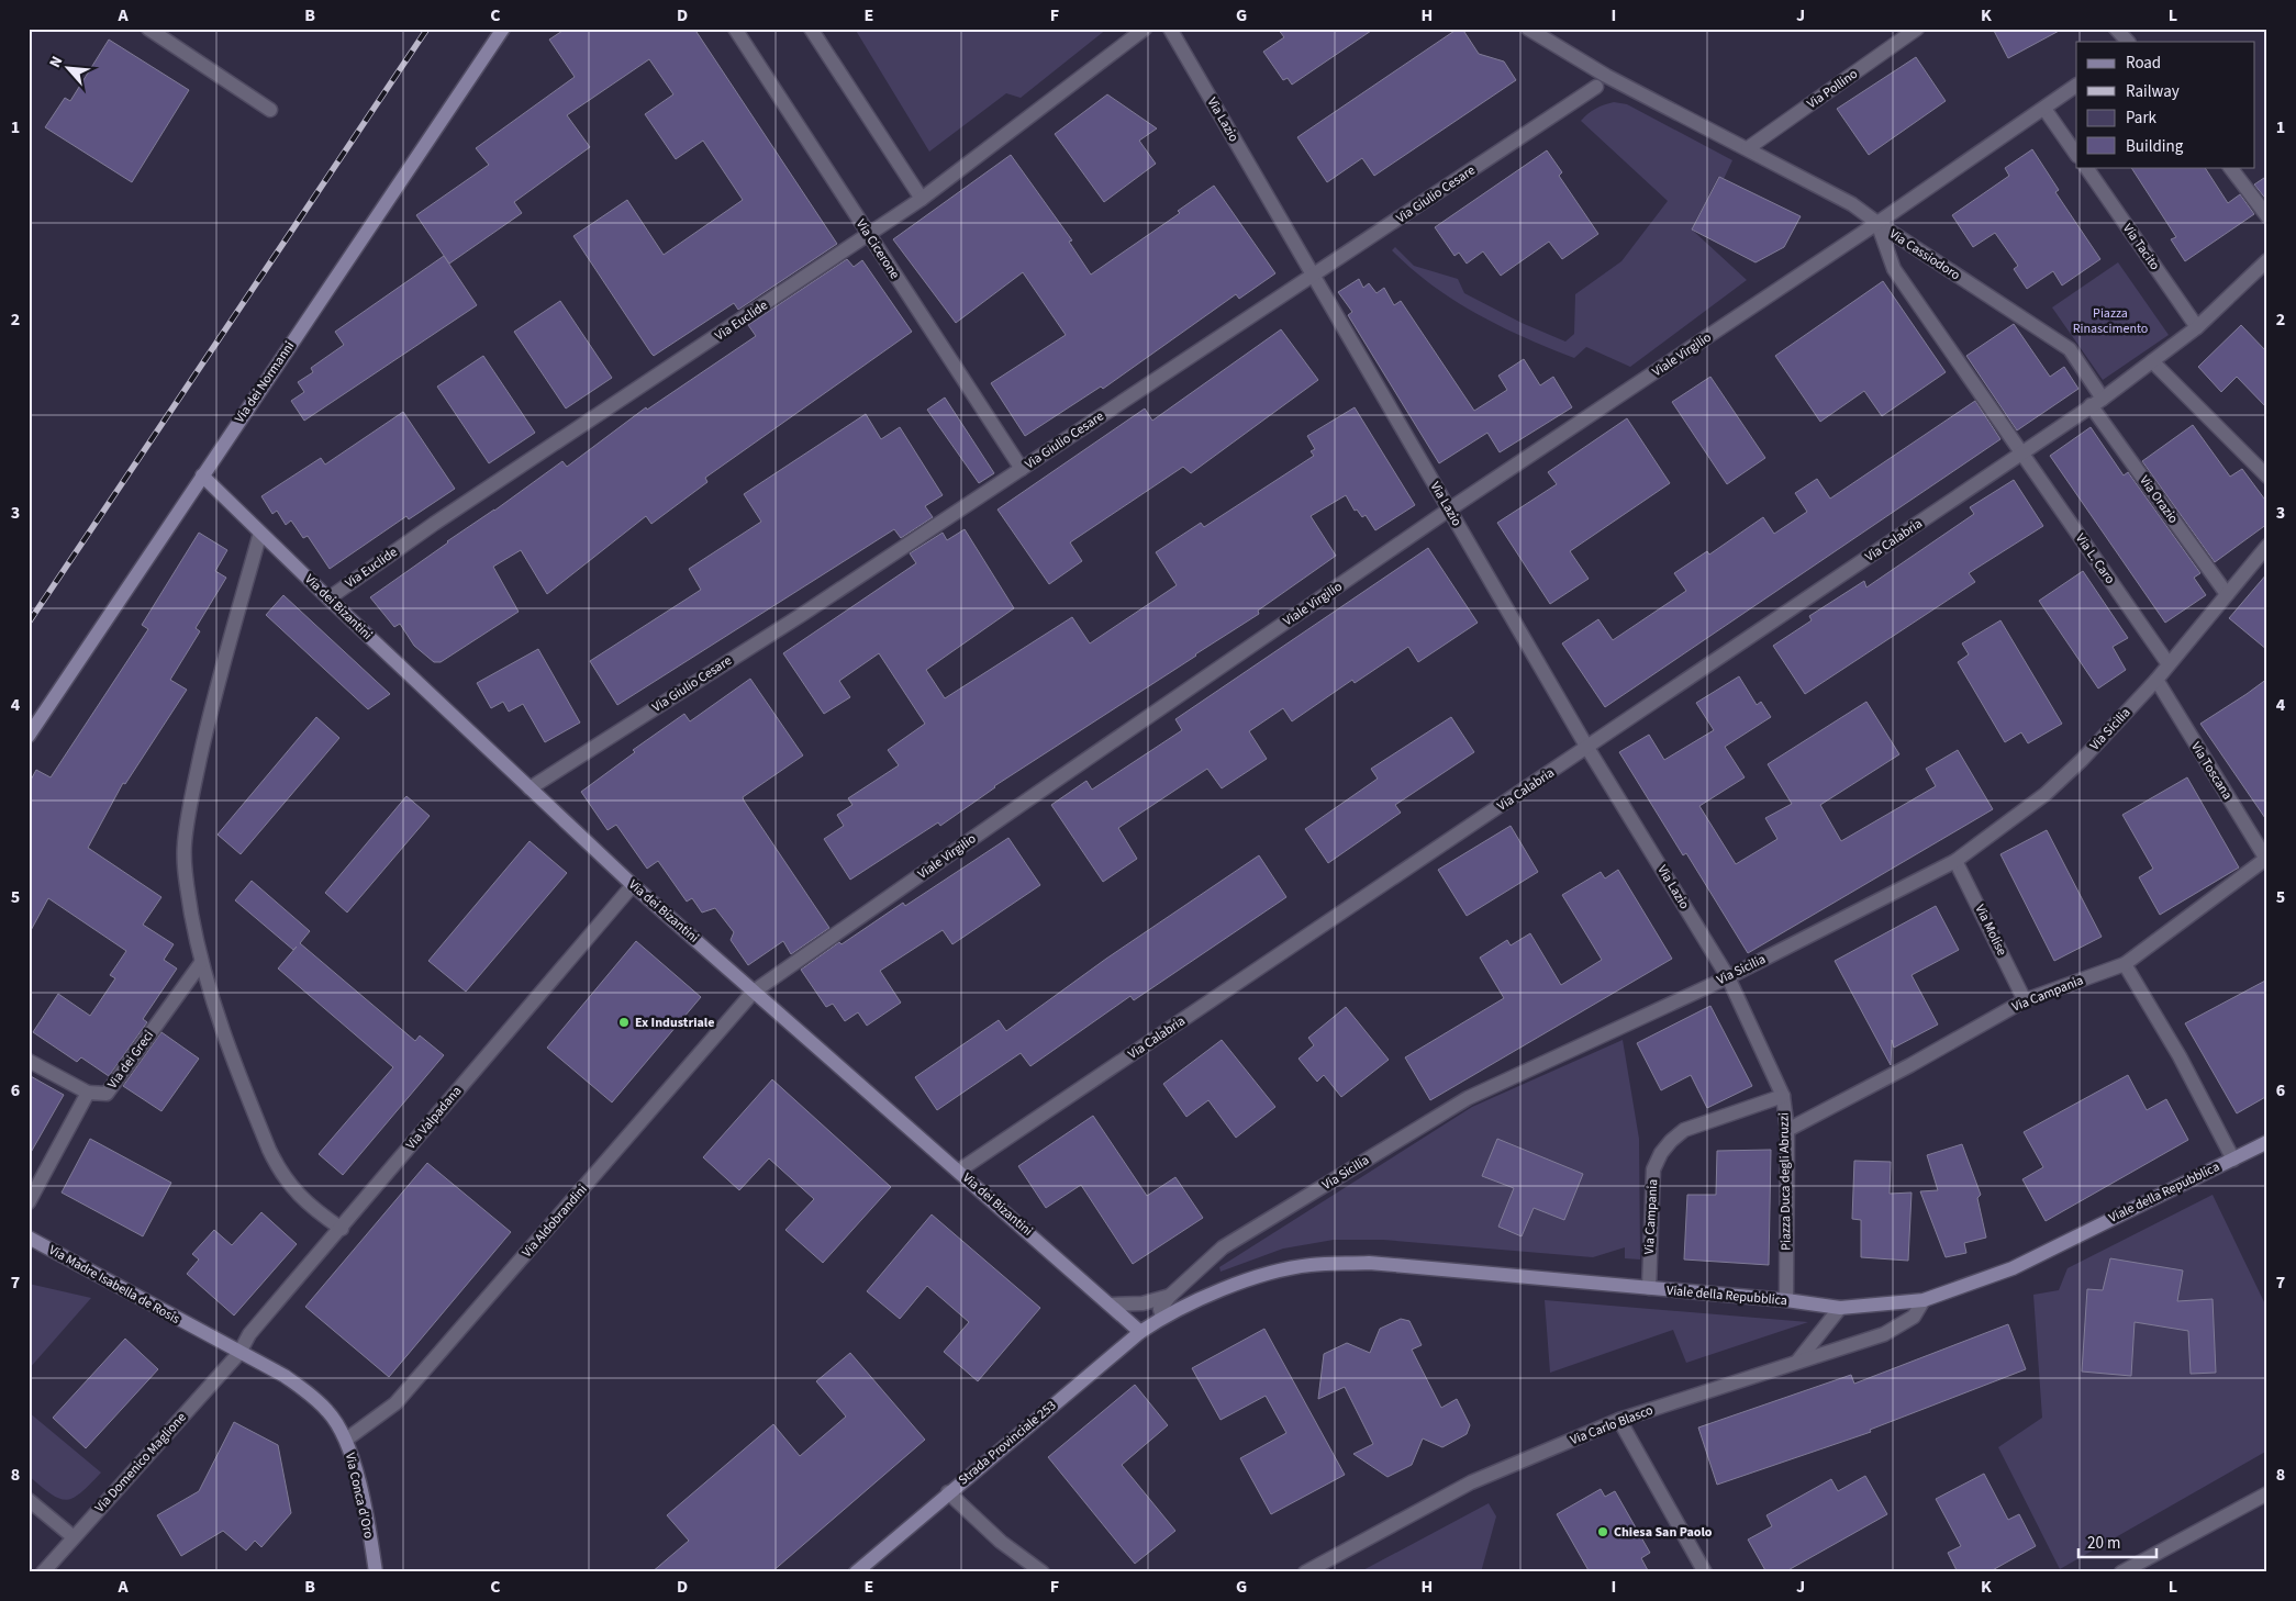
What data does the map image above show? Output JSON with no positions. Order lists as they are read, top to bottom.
{
  "streets": {
    "street": [
      "Via Pollino",
      "Via Lazio",
      "Via Giulio Cesare",
      "Via Tacito",
      "Via Cicerone",
      "Via Cassiodoro",
      "Via Euclide",
      "Viale Virgilio",
      "Via dei Normanni",
      "Via Orazio",
      "Via Calabria",
      "Via L. Caro",
      "Via dei Bizantini",
      "Via Sicilia",
      "Via Toscana",
      "Via Molise",
      "Via Campania",
      "Via dei Greci",
      "Via Valpadana",
      "Piazza Duca degli Abruzzi",
      "Viale della Repubblica",
      "Via Aldobrandini",
      "Via Madre Isabella de Rosis",
      "Via Carlo Blasco",
      "Strada Provinciale 253",
      "Via Domenico Maglione",
      "Via Conca d'Oro"
    ]
  },
  "crossings": [
    ["Via Lazio", "Via Giulio Cesare"],
    ["Via Lazio", "Viale Virgilio"],
    ["Via Lazio", "Via Calabria"],
    ["Via Lazio", "Via Sicilia"],
    ["Via Lazio", "Piazza Duca degli Abruzzi"],
    ["Via Giulio Cesare", "Via Cicerone"],
    ["Via Giulio Cesare", "Via dei Bizantini"],
    ["Via Cicerone", "Via Euclide"],
    ["Via Cassiodoro", "Viale Virgilio"],
    ["Via Cassiodoro", "Via Orazio"],
    ["Via Cassiodoro", "Via Calabria"],
    ["Via Cassiodoro", "Via L. Caro"],
    ["Via Euclide", "Via dei Bizantini"],
    ["Viale Virgilio", "Via dei Bizantini"],
    ["Viale Virgilio", "Via Aldobrandini"],
    ["Via dei Normanni", "Via dei Bizantini"],
    ["Via Orazio", "Via Calabria"],
    ["Via Orazio", "Via Sicilia"],
    ["Via Calabria", "Via L. Caro"],
    ["Via Calabria", "Via dei Bizantini"],
    ["Via L. Caro", "Via Sicilia"],
    ["Via dei Bizantini", "Via Valpadana"],
    ["Via dei Bizantini", "Via Aldobrandini"],
    ["Via dei Bizantini", "Strada Provinciale 253"],
    ["Via Sicilia", "Via Toscana"],
    ["Via Sicilia", "Via Molise"],
    ["Via Sicilia", "Piazza Duca degli Abruzzi"],
    ["Via Sicilia", "Viale della Repubblica"],
    ["Via Sicilia", "Strada Provinciale 253"],
    ["Via Toscana", "Via Campania"],
    ["Via Molise", "Via Campania"],
    ["Via Campania", "Piazza Duca degli Abruzzi"],
    ["Via Campania", "Viale della Repubblica"],
    ["Via Valpadana", "Via Domenico Maglione"],
    ["Via Valpadana", "Via Conca d'Oro"],
    ["Piazza Duca degli Abruzzi", "Viale della Repubblica"],
    ["Viale della Repubblica", "Via Carlo Blasco"],
    ["Viale della Repubblica", "Strada Provinciale 253"],
    ["Via Aldobrandini", "Via Conca d'Oro"],
    ["Via Madre Isabella de Rosis", "Via Conca d'Oro"],
    ["Via Domenico Maglione", "Via Conca d'Oro"]
  ],
  "parks": ["Piazza Rinascimento"],
  "places": ["Ex Industriale", "Chiesa San Paolo"],
  "legend": [
    "Road",
    "Railway",
    "Park",
    "Building"
  ],
  "scale_bar": "20 m",
  "north": "top left",
  "grid": {
    "columns": [
      "A",
      "B",
      "C",
      "D",
      "E",
      "F",
      "G",
      "H",
      "I",
      "J",
      "K",
      "L"
    ],
    "rows": [
      "1",
      "2",
      "3",
      "4",
      "5",
      "6",
      "7",
      "8"
    ]
  }
}
